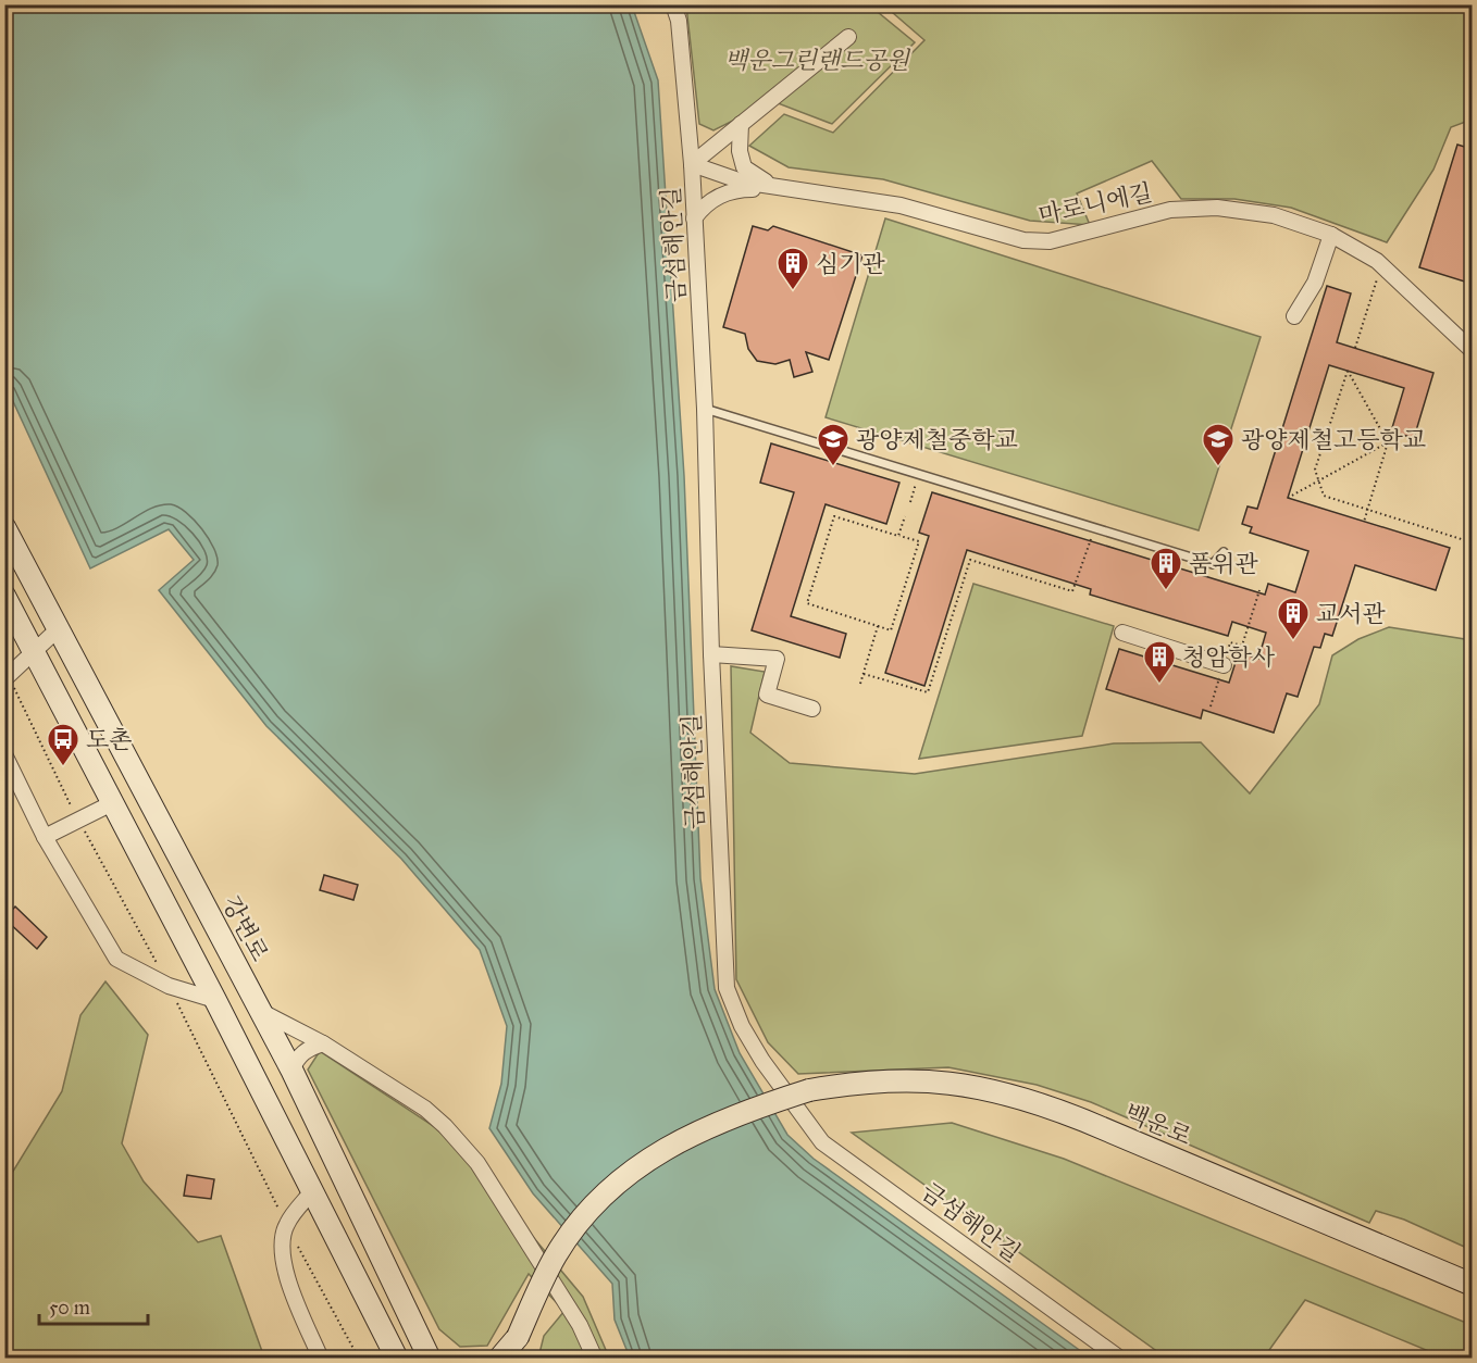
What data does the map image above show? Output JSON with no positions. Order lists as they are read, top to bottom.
{
  "streets": {
    "main road": ["강변로", "백운로"],
    "street": ["마로니에길", "금섬해안길"]
  },
  "crossings": [
    ["마로니에길", "금섬해안길"]
  ],
  "parks": ["백운그린랜드공원"],
  "places": {
    "building": [
      "심기관",
      "품위관",
      "교서관",
      "청암학사"
    ],
    "school or university": ["광양제철중학교", "광양제철고등학교"],
    "bus stop": ["도촌"]
  },
  "scale_bar": "50 m"
}
